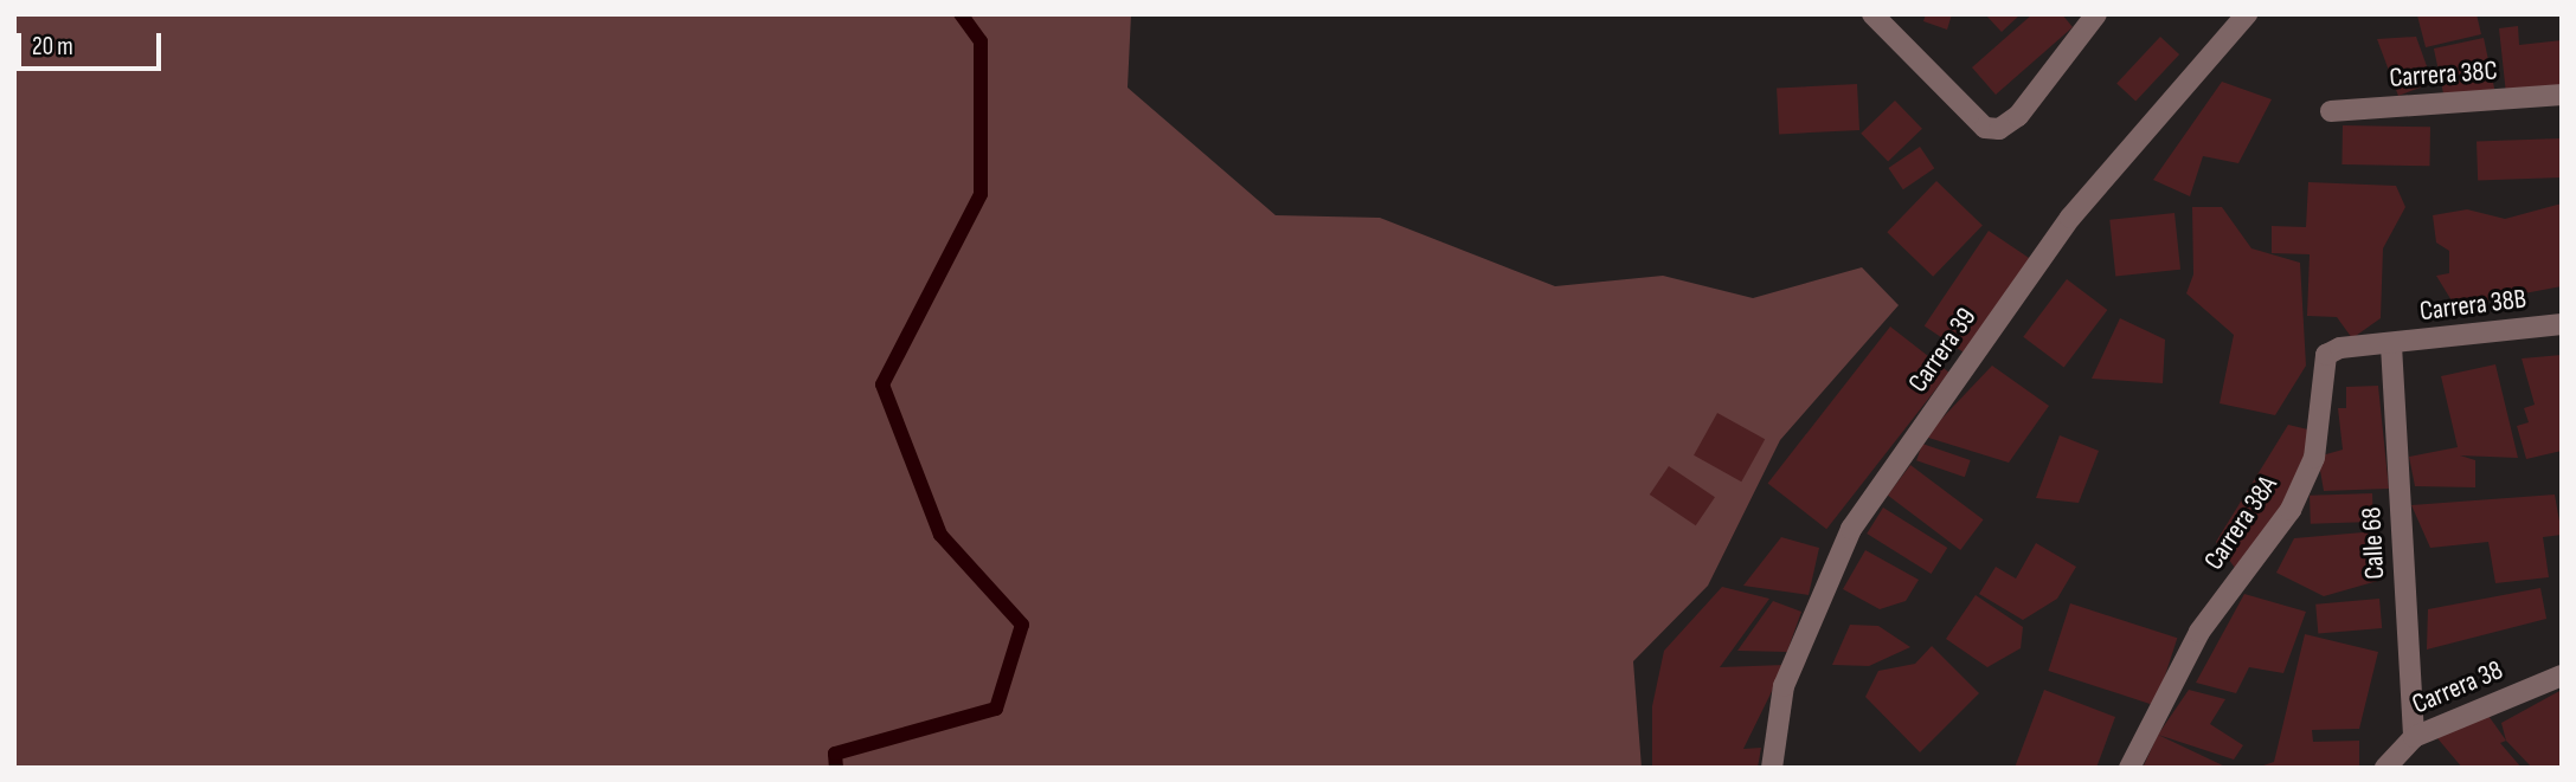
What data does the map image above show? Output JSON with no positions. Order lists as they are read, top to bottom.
{
  "streets": {
    "street": [
      "Carrera 38C",
      "Carrera 38B",
      "Carrera 39",
      "Carrera 38A",
      "Calle 68",
      "Carrera 38"
    ]
  },
  "crossings": [
    ["Carrera 38B", "Carrera 38A"],
    ["Carrera 38B", "Calle 68"],
    ["Carrera 38A", "Calle 68"],
    ["Calle 68", "Carrera 38"]
  ],
  "scale_bar": "20 m"
}
